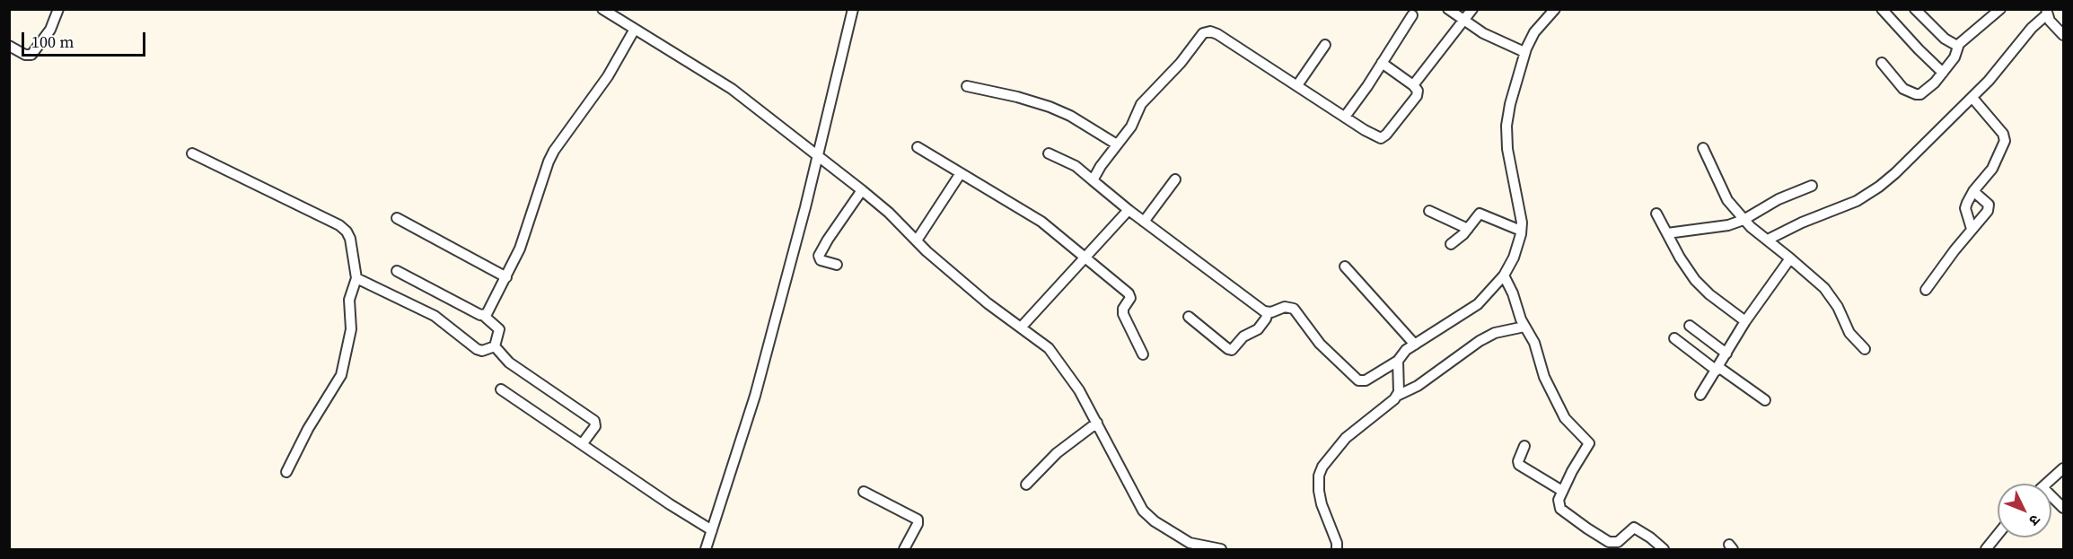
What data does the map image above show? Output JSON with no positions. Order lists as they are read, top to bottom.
{
  "scale_bar": "100 m",
  "north": "bottom right"
}
